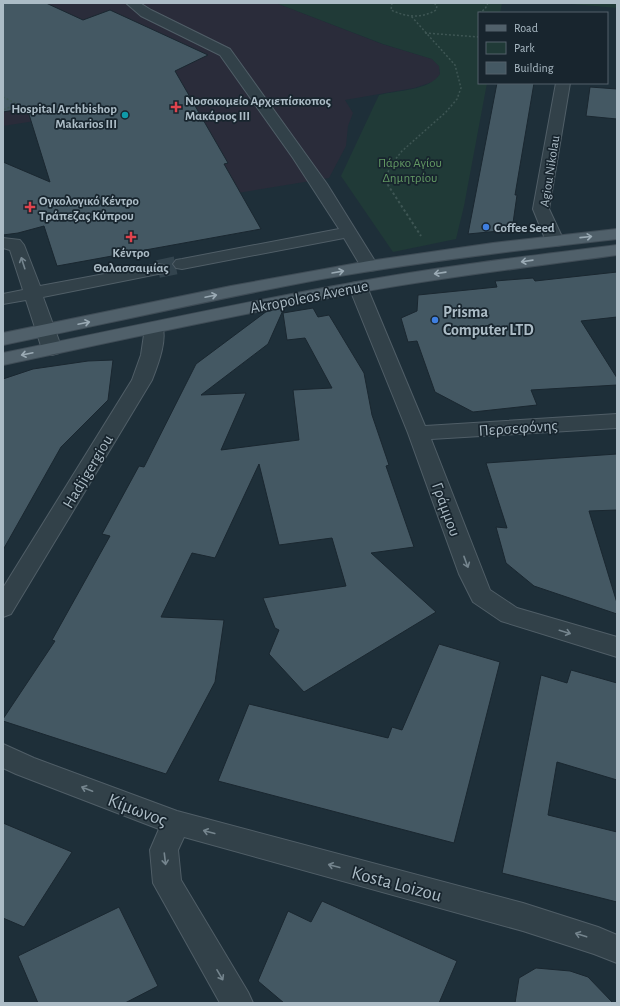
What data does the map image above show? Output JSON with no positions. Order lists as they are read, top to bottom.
{
  "streets": {
    "main road": ["Akropoleos Avenue"],
    "street": [
      "Agiou Nikolau",
      "Περσεφόνης",
      "Hadjigergiou",
      "Γράμμου",
      "Κίμωνος",
      "Kosta Loizou"
    ]
  },
  "crossings": [
    ["Agiou Nikolau", "Akropoleos Avenue"],
    ["Akropoleos Avenue", "Hadjigergiou"],
    ["Akropoleos Avenue", "Γράμμου"],
    ["Περσεφόνης", "Γράμμου"],
    ["Κίμωνος", "Kosta Loizou"]
  ],
  "one_way": ["Γράμμου", "Kosta Loizou"],
  "parks": ["Πάρκο Αγίου Δημητρίου"],
  "places": {
    "health": ["Νοσοκομείο Αρχιεπίσκοπος Μακάριος ΙΙΙ", "Ογκολογικό Κέντρο Τράπεζας Κύπρου", "Κέντρο Θαλασσαιμίας"],
    "other": ["Hospital Archbishop Makarios III", "Coffee Seed", "Prisma Computer LTD"]
  },
  "legend": ["Road", "Park", "Building"]
}
